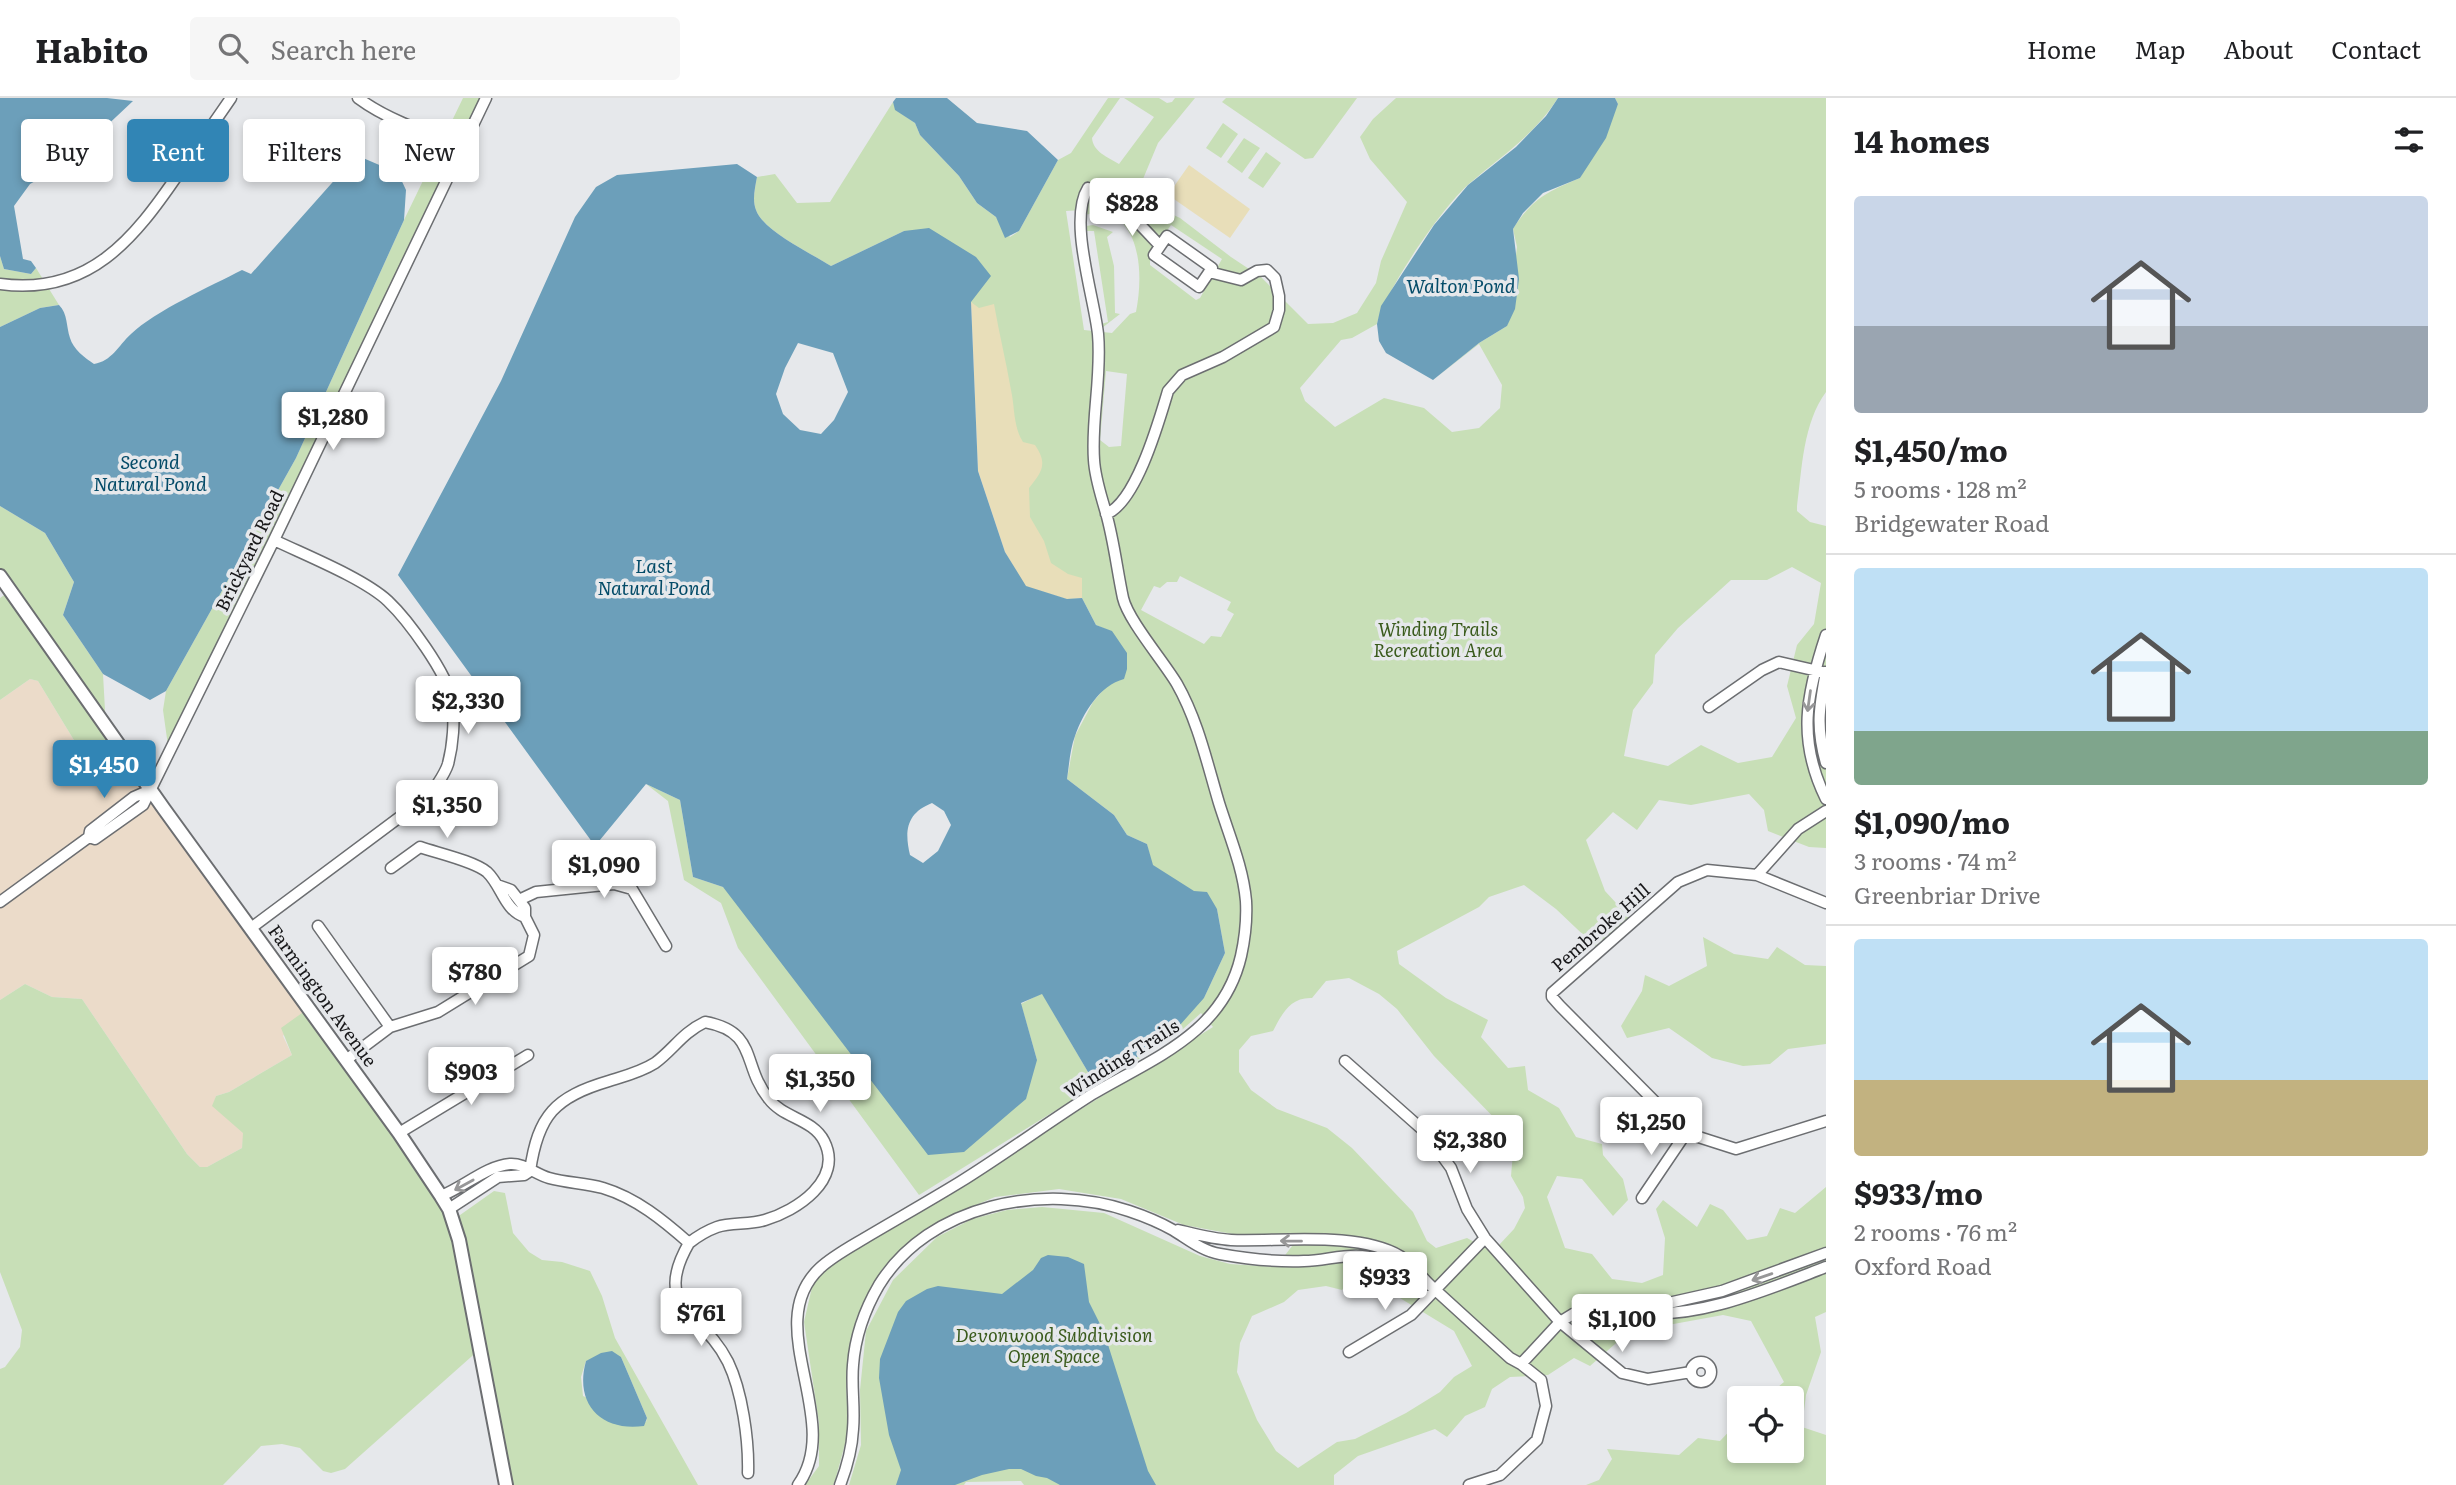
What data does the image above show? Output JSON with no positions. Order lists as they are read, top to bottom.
{
  "streets": {
    "main road": ["Farmington Avenue"],
    "street": ["Brickyard Road", "Pembroke Hill", "Winding Trails"]
  },
  "crossings": [
    ["Brickyard Road", "Farmington Avenue"]
  ],
  "water": ["Walton Pond", "Second Natural Pond", "Last Natural Pond"],
  "parks": ["Winding Trails Recreation Area", "Devonwood Subdivision Open Space"],
  "page": {
    "header": "Habito",
    "search": "Search here",
    "nav": [
      "Home",
      "Map",
      "About",
      "Contact"
    ],
    "heading": "14 homes",
    "chip": [
      "Buy",
      "Rent",
      "Filters",
      "New"
    ],
    "price": [
      "$828",
      "$1,280",
      "$2,330",
      "$1,450",
      "$1,350",
      "$1,090",
      "$780",
      "$903",
      "$1,350",
      "$1,250",
      "$2,380",
      "$933",
      "$761",
      "$1,100"
    ],
    "list": [
      {
        "name": "$1,450/mo",
        "note": "5 rooms · 128 m² · Bridgewater Road"
      },
      {
        "name": "$1,090/mo",
        "note": "3 rooms · 74 m² · Greenbriar Drive"
      },
      {
        "name": "$933/mo",
        "note": "2 rooms · 76 m² · Oxford Road"
      }
    ]
  }
}
